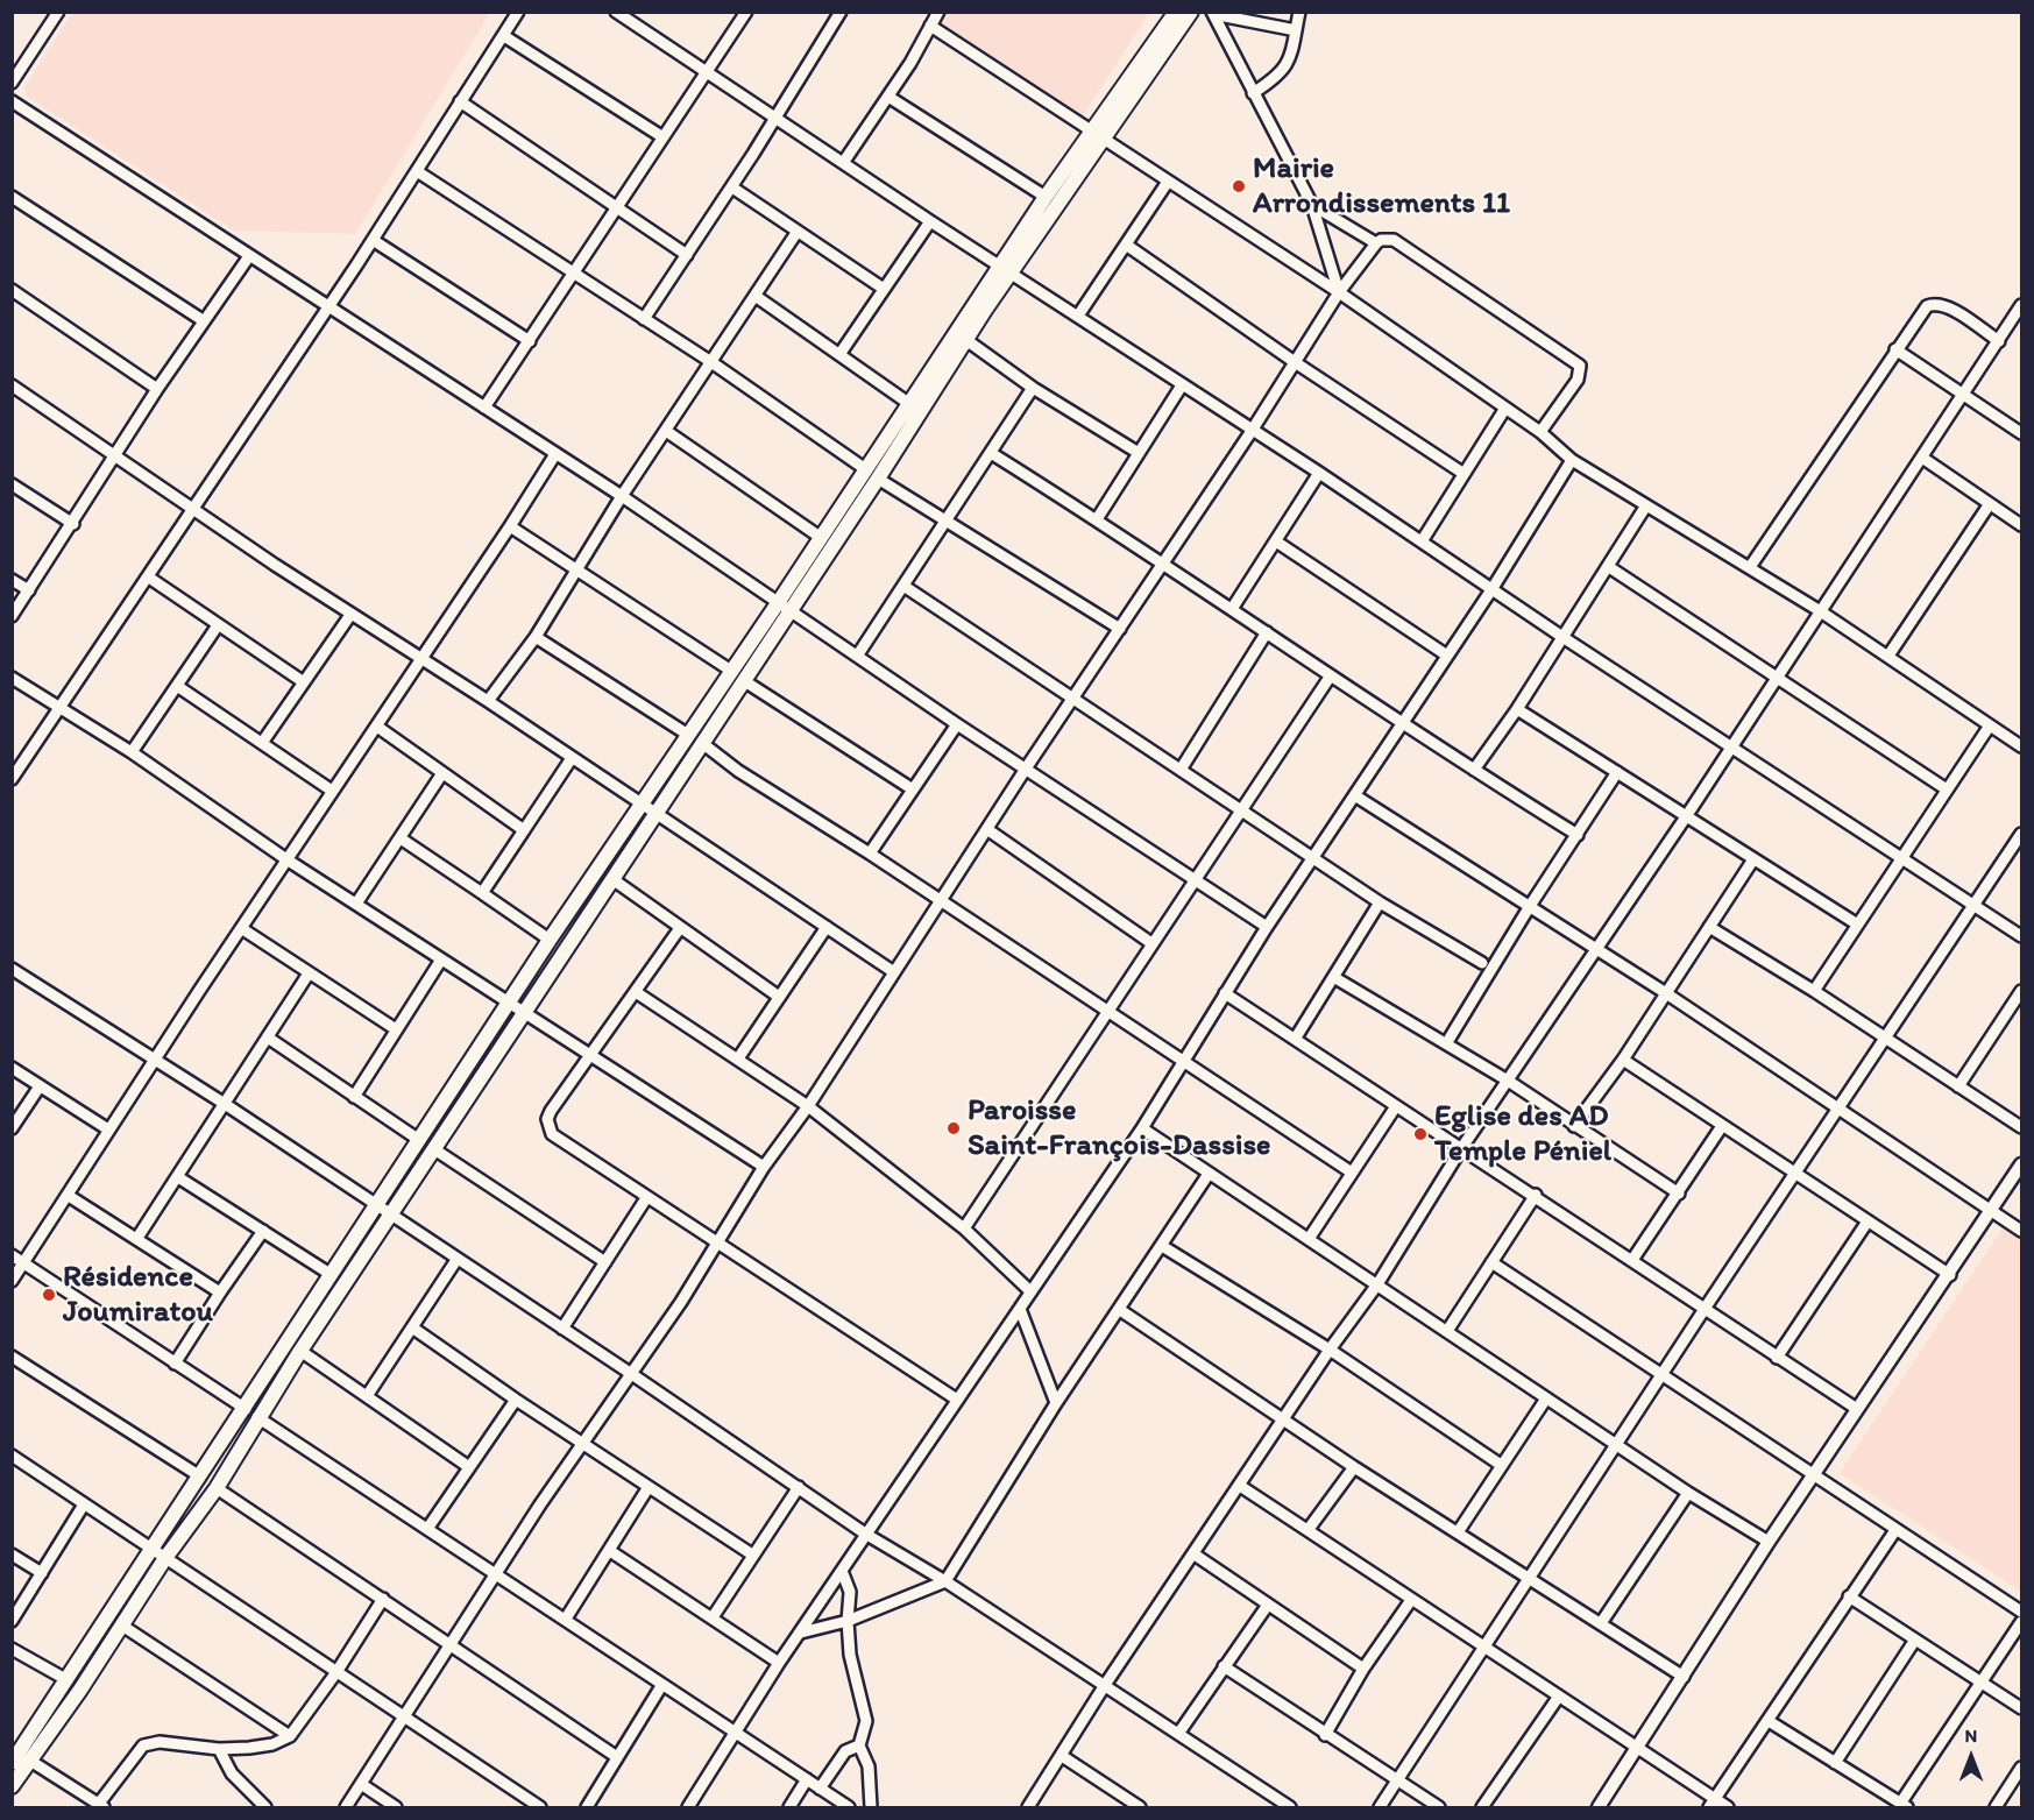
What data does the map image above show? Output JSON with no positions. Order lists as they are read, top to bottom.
{
  "places": [
    "Mairie Arrondissements 11",
    "Paroisse Saint-François-Dassise",
    "Eglise des AD Temple Péniel",
    "Résidence Joumiratou"
  ],
  "north": "top"
}
